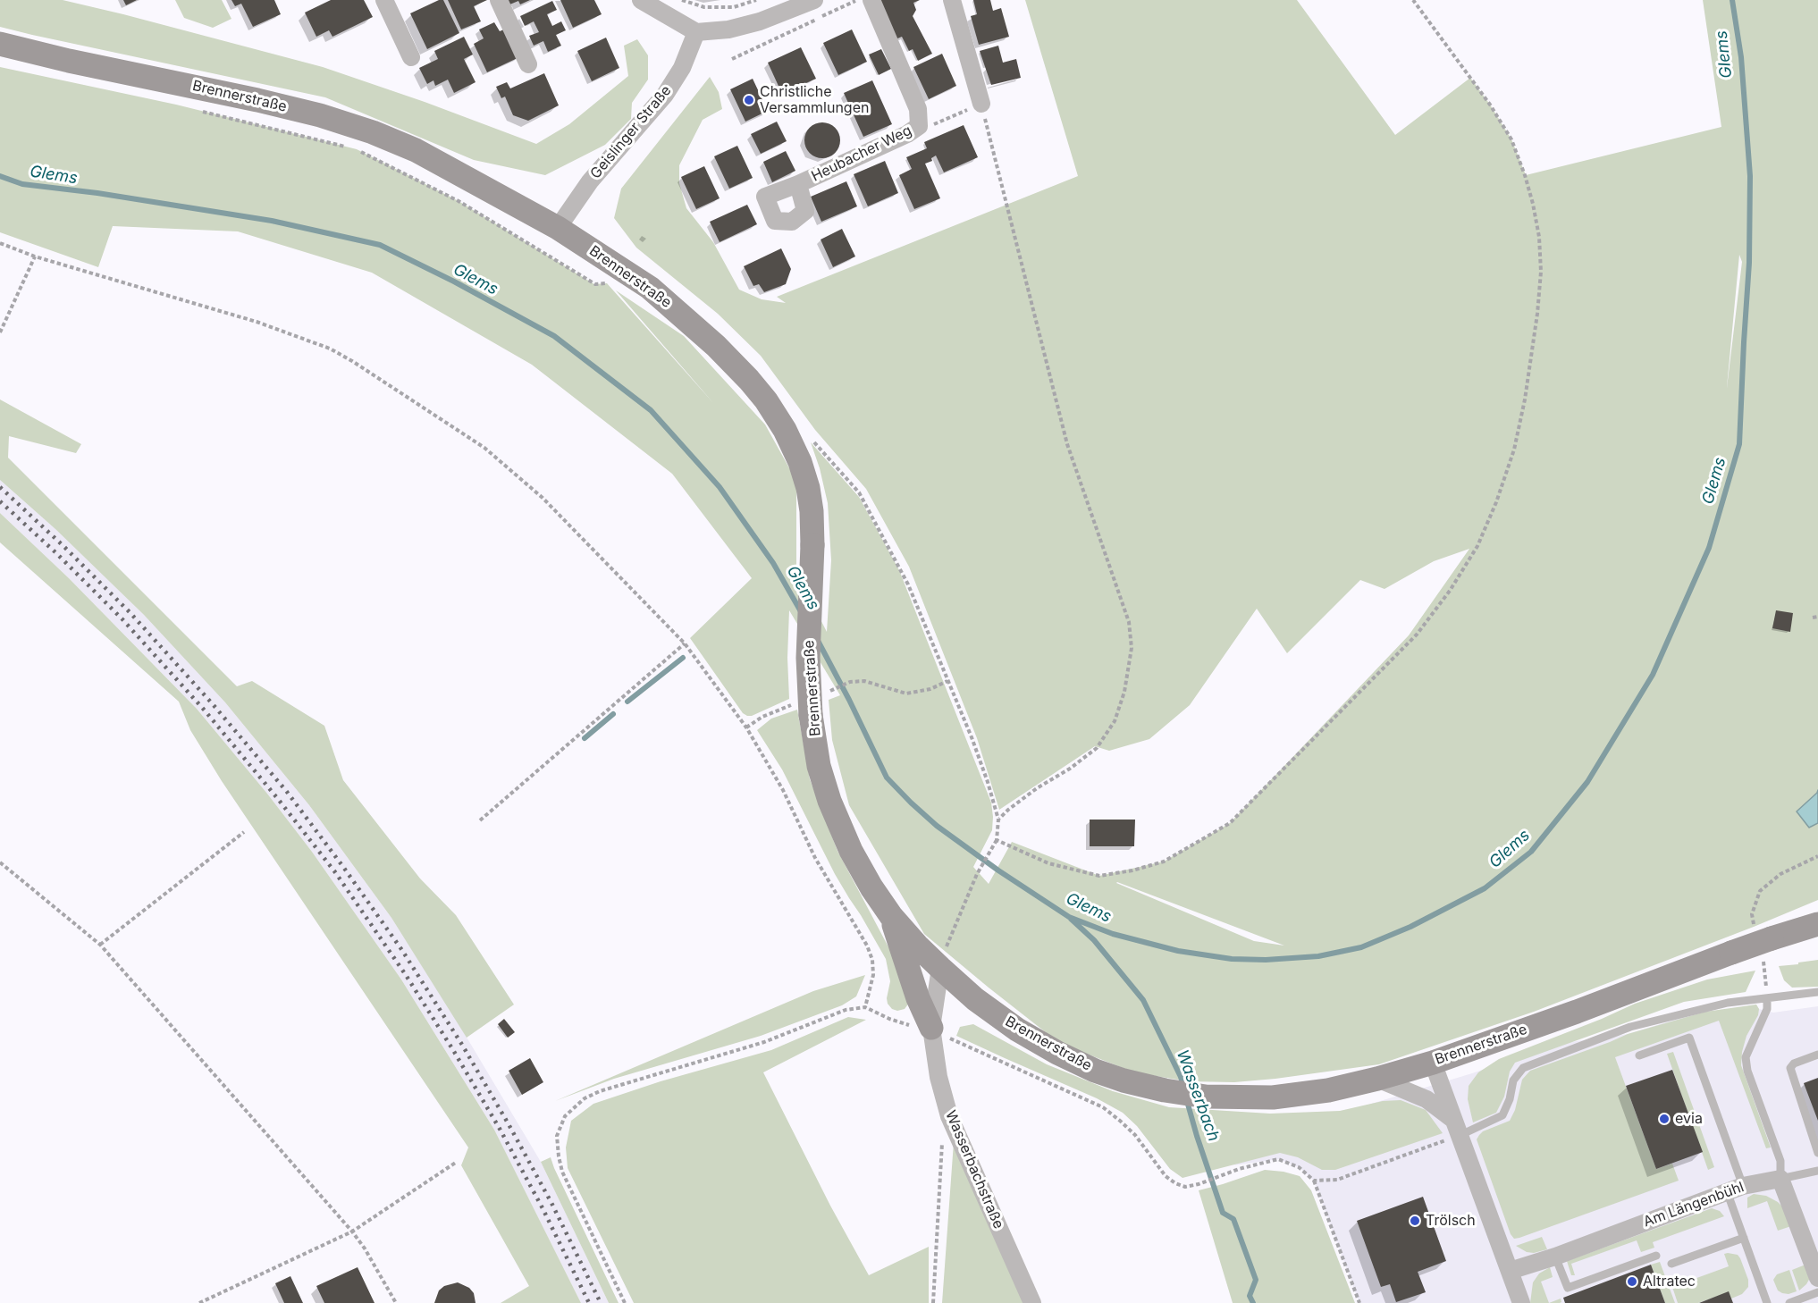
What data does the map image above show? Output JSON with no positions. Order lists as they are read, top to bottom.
{
  "streets": {
    "main road": ["Brennerstraße"],
    "street": [
      "Geislinger Straße",
      "Heubacher Weg",
      "Wasserbachstraße",
      "Am Längenbühl"
    ]
  },
  "crossings": [
    ["Brennerstraße", "Geislinger Straße"],
    ["Brennerstraße", "Wasserbachstraße"]
  ],
  "water": ["Glems", "Wasserbach"],
  "places": [
    "Christliche Versammlungen",
    "evia",
    "Trölsch",
    "Altratec"
  ]
}
